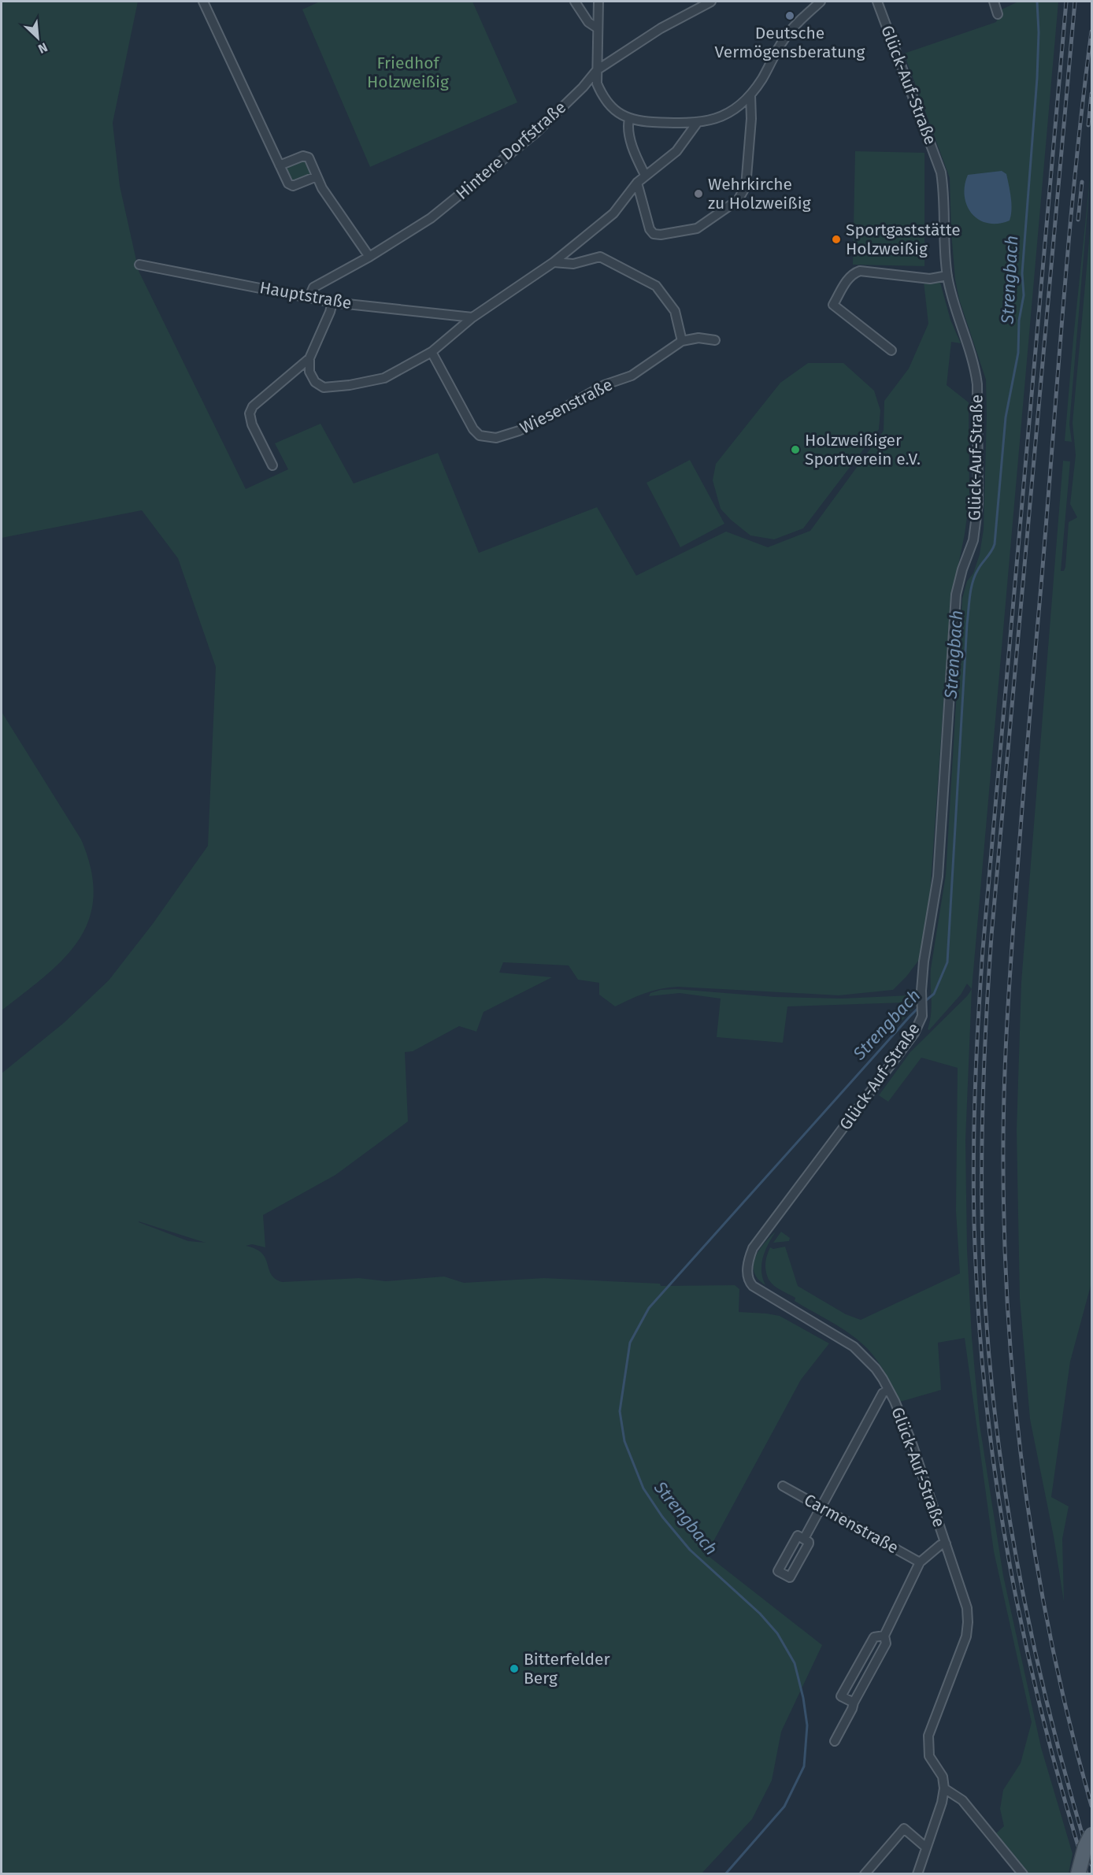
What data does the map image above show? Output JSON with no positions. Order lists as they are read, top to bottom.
{
  "streets": {
    "street": [
      "Glück-Auf-Straße",
      "Hintere Dorfstraße",
      "Hauptstraße",
      "Wiesenstraße",
      "Carmenstraße"
    ]
  },
  "crossings": [
    ["Hintere Dorfstraße", "Hauptstraße"]
  ],
  "water": ["Strengbach"],
  "parks": ["Friedhof Holzweißig"],
  "places": [
    "Deutsche Vermögensberatung",
    "Wehrkirche zu Holzweißig",
    "Sportgaststätte Holzweißig",
    "Holzweißiger Sportverein e.V.",
    "Bitterfelder Berg"
  ],
  "north": "bottom right"
}
